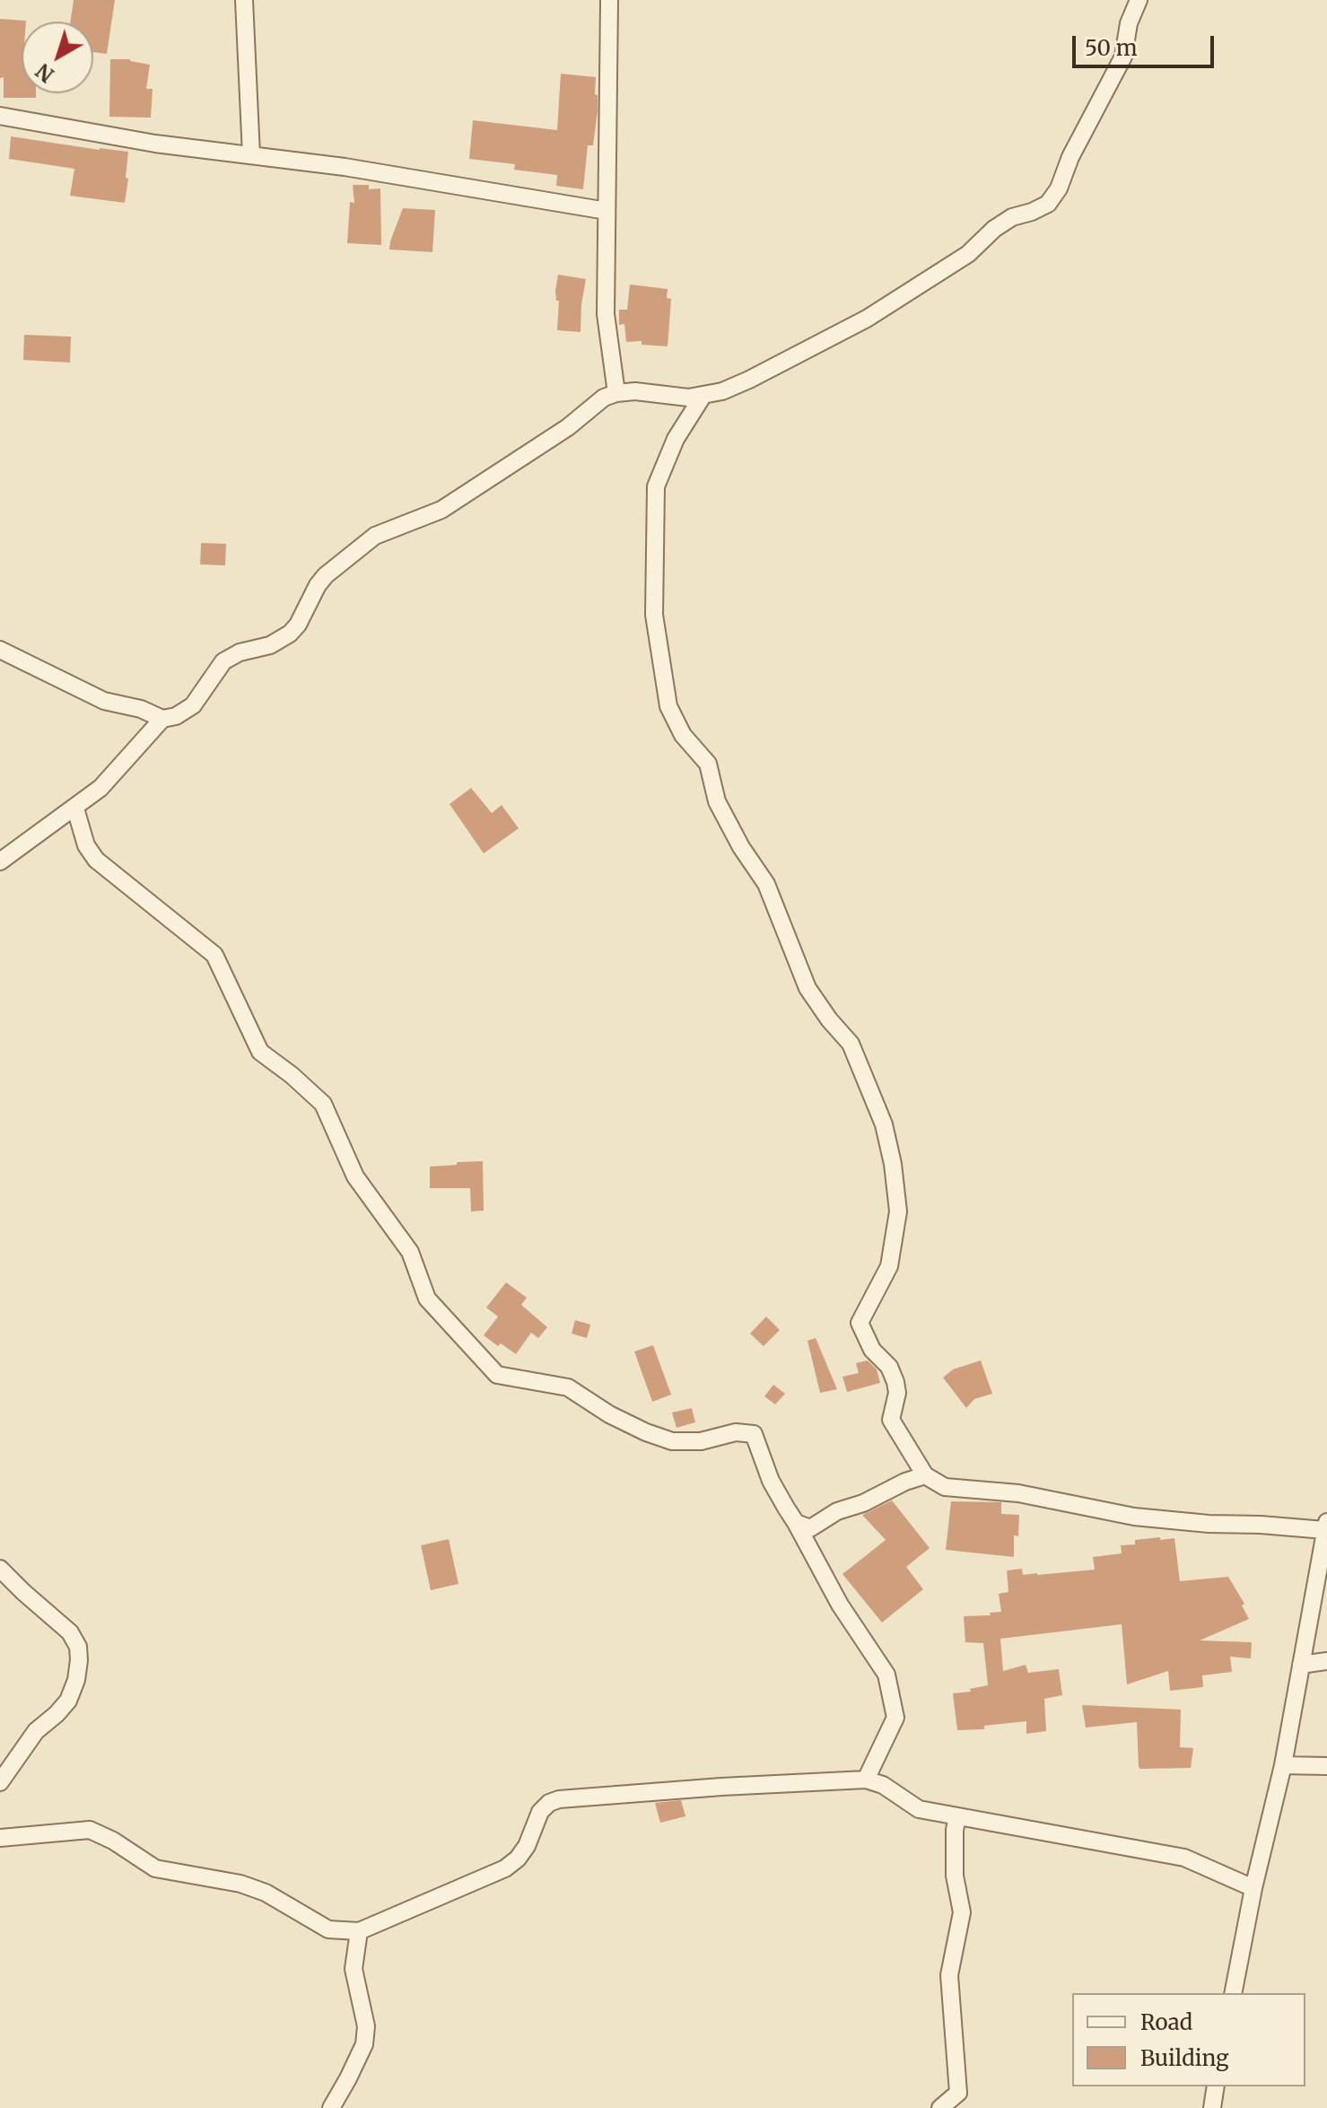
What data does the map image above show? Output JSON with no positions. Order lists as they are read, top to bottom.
{
  "legend": ["Road", "Building"],
  "scale_bar": "50 m",
  "north": "bottom left"
}
